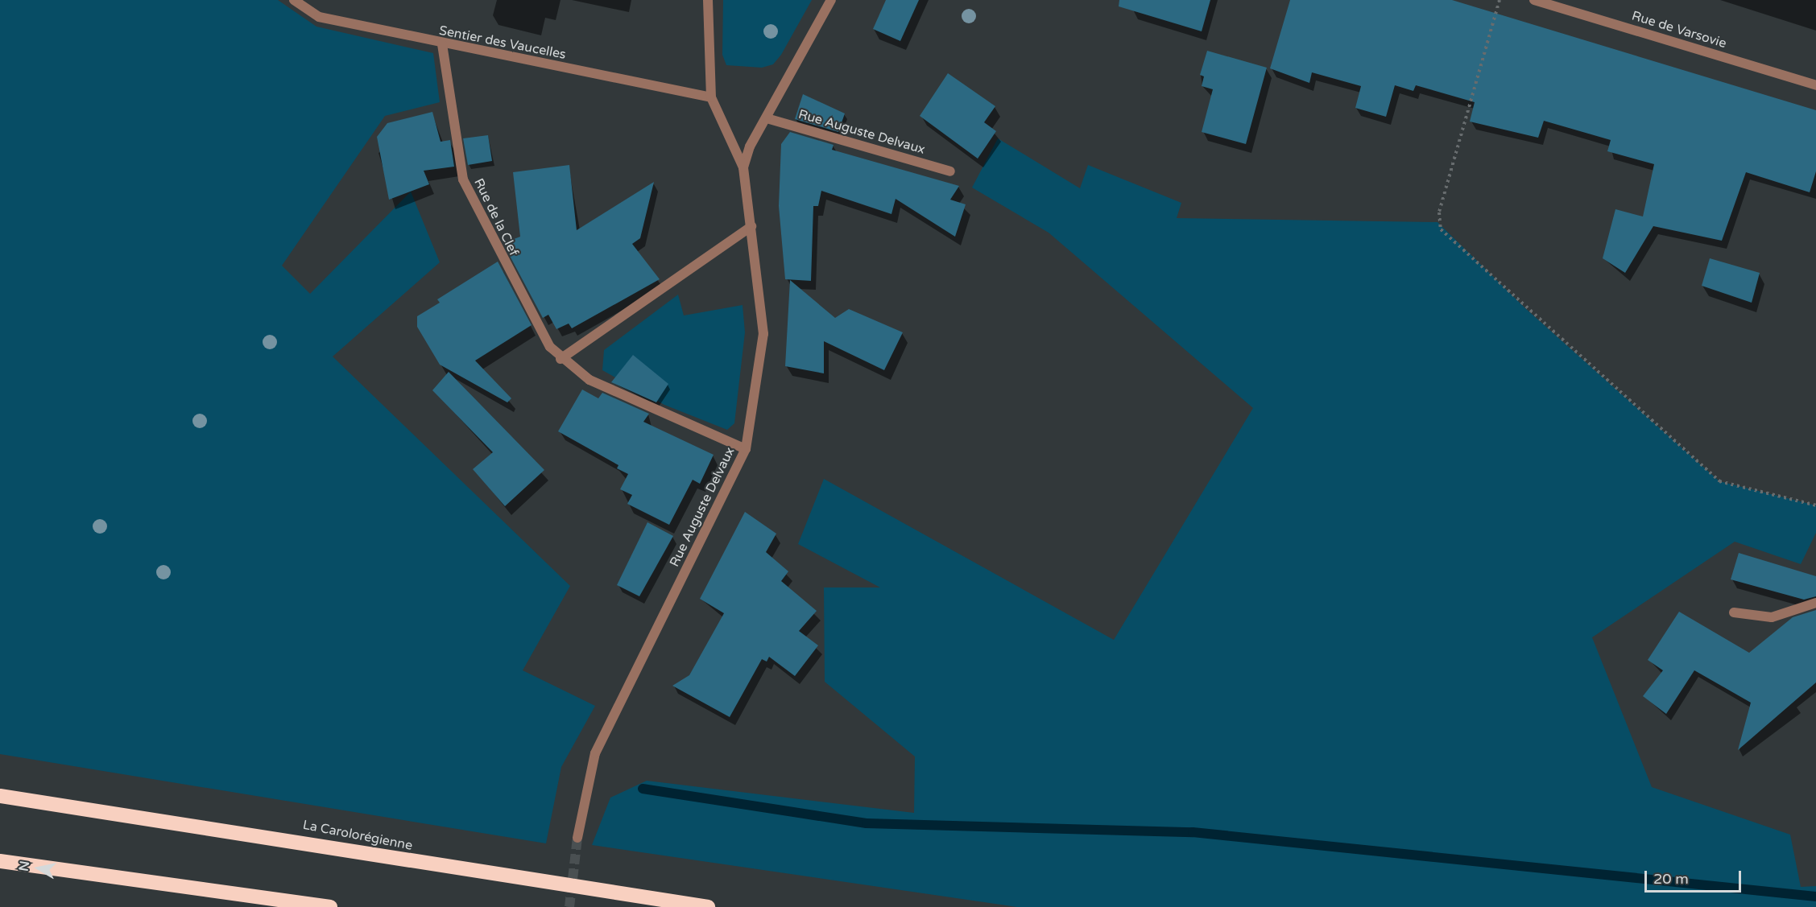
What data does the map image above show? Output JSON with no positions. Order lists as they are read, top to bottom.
{
  "streets": {
    "highway": ["La Carolorégienne"],
    "street": [
      "Rue de Varsovie",
      "Sentier des Vaucelles",
      "Rue Auguste Delvaux",
      "Rue de la Clef"
    ]
  },
  "crossings": [
    ["Sentier des Vaucelles", "Rue Auguste Delvaux"],
    ["Sentier des Vaucelles", "Rue de la Clef"],
    ["Rue Auguste Delvaux", "Rue de la Clef"]
  ],
  "scale_bar": "20 m",
  "north": "left"
}
